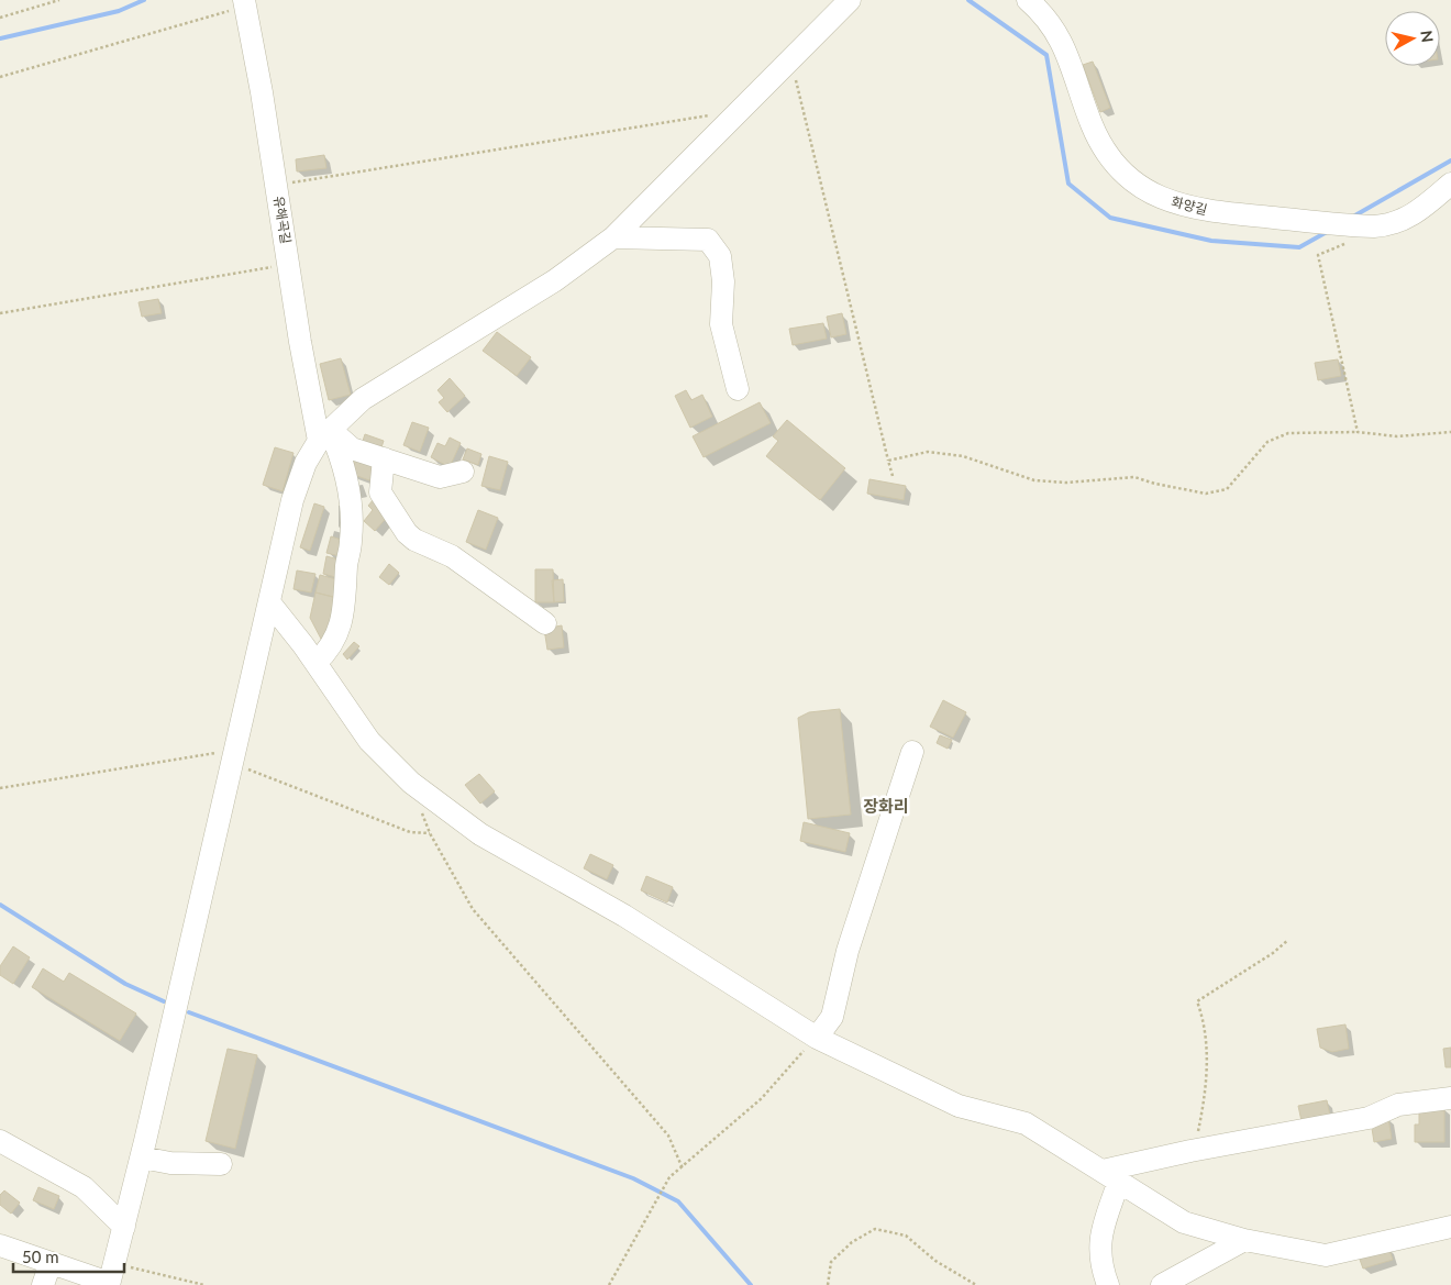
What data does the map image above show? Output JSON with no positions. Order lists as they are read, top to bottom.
{
  "streets": {
    "street": ["화양길", "유해곡길"]
  },
  "districts": ["장화리"],
  "scale_bar": "50 m",
  "north": "right"
}
